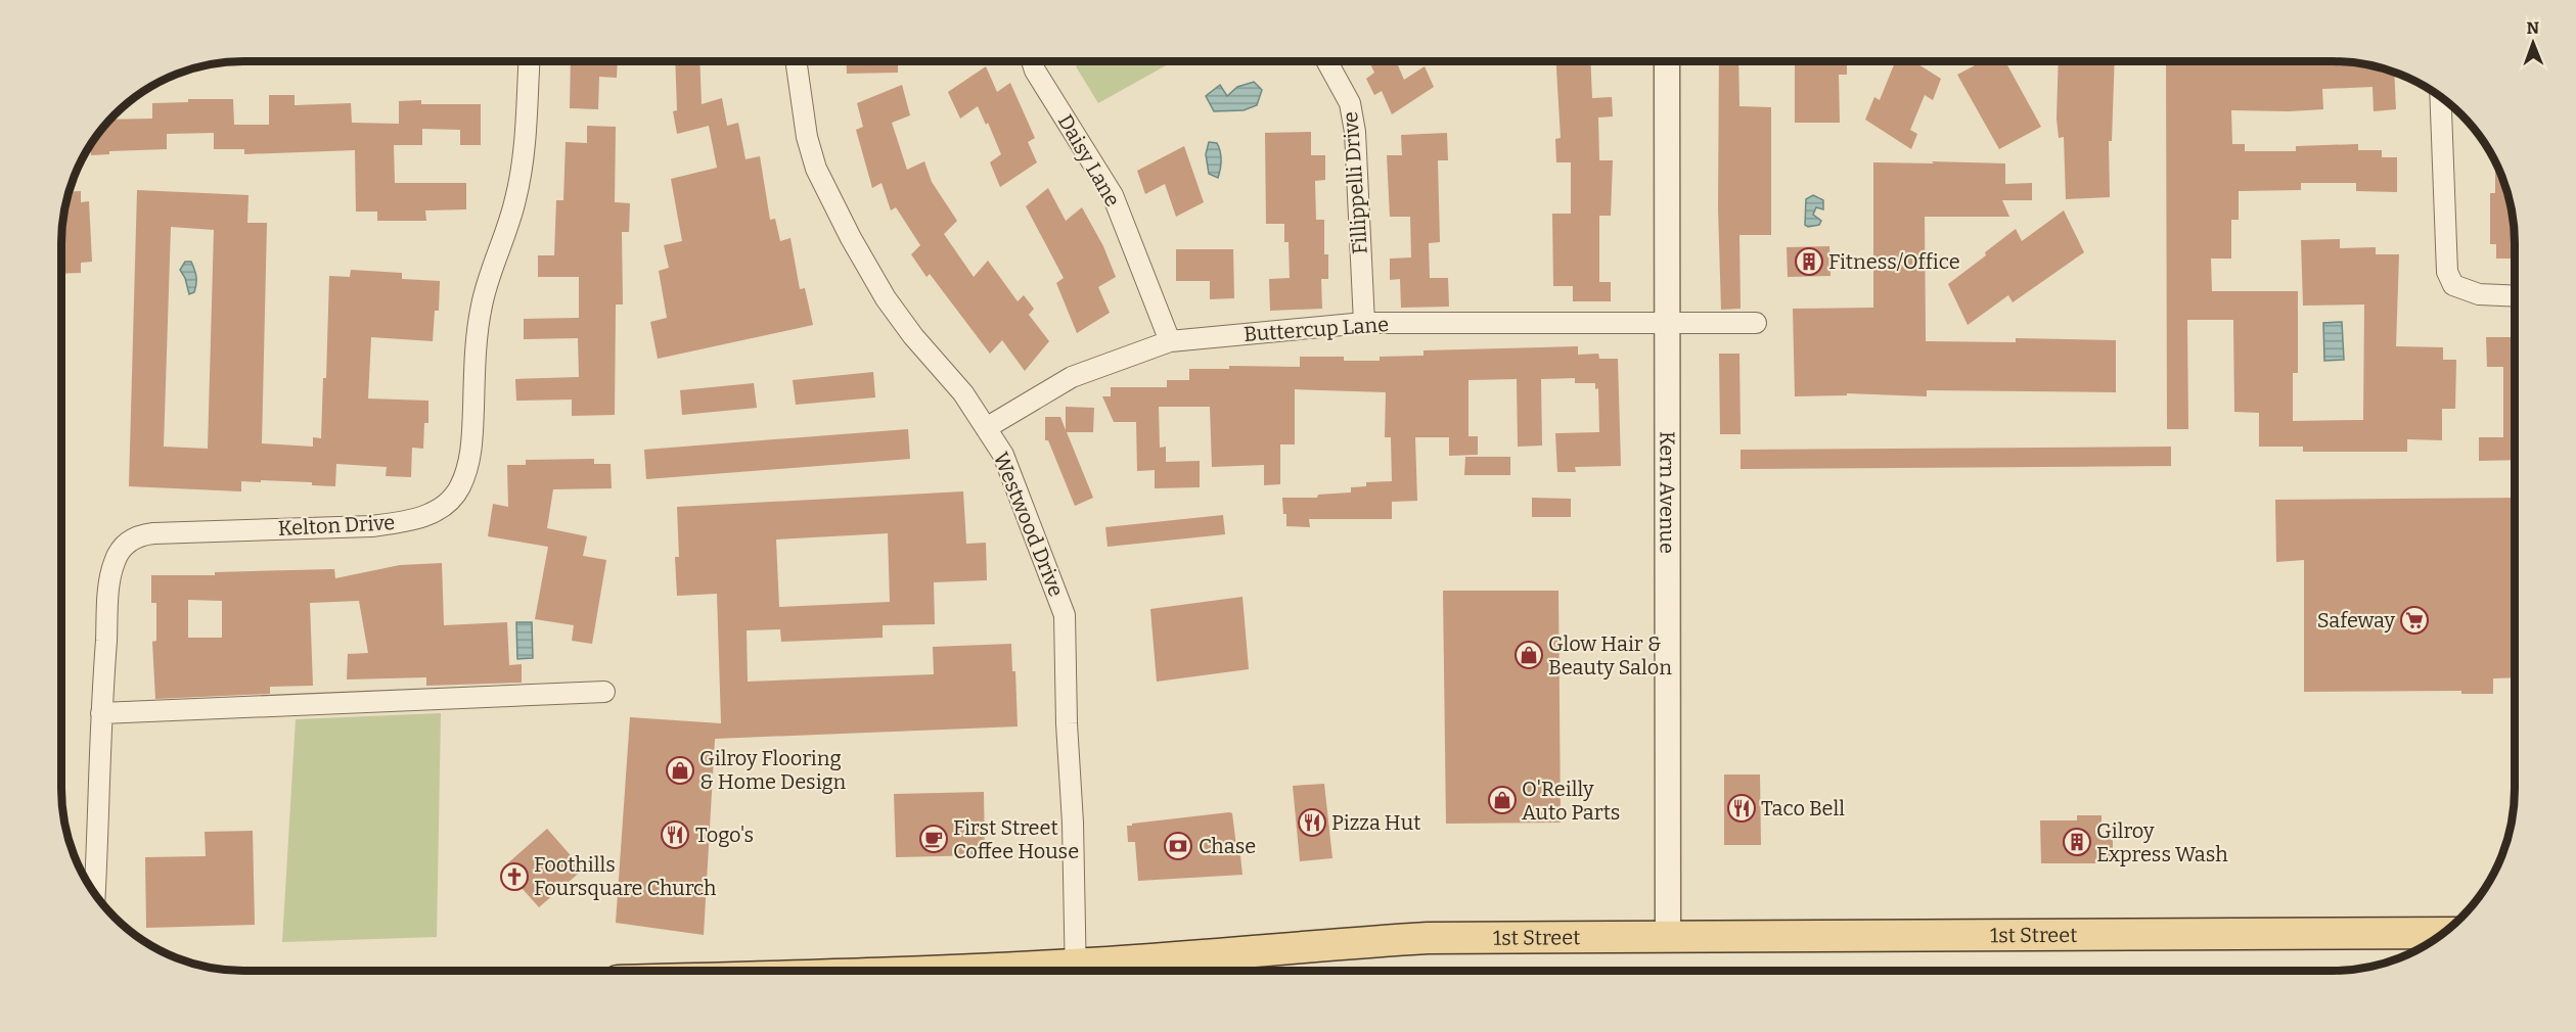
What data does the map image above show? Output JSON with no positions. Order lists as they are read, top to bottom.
{
  "streets": {
    "main road": ["1st Street"],
    "street": [
      "Daisy Lane",
      "Fillippelli Drive",
      "Buttercup Lane",
      "Kern Avenue",
      "Westwood Drive",
      "Kelton Drive"
    ]
  },
  "crossings": [
    ["Daisy Lane", "Buttercup Lane"],
    ["Fillippelli Drive", "Buttercup Lane"],
    ["Buttercup Lane", "Kern Avenue"],
    ["Buttercup Lane", "Westwood Drive"],
    ["Kern Avenue", "1st Street"]
  ],
  "places": {
    "building": ["Fitness/Office", "Gilroy Express Wash"],
    "supermarket": ["Safeway"],
    "shop": ["Glow Hair & Beauty Salon", "Gilroy Flooring & Home Design", "O'Reilly Auto Parts"],
    "restaurant": ["Taco Bell", "Pizza Hut", "Togo's"],
    "cafe": ["First Street Coffee House"],
    "bank": ["Chase"],
    "church": ["Foothills Foursquare Church"]
  },
  "north": "top"
}
